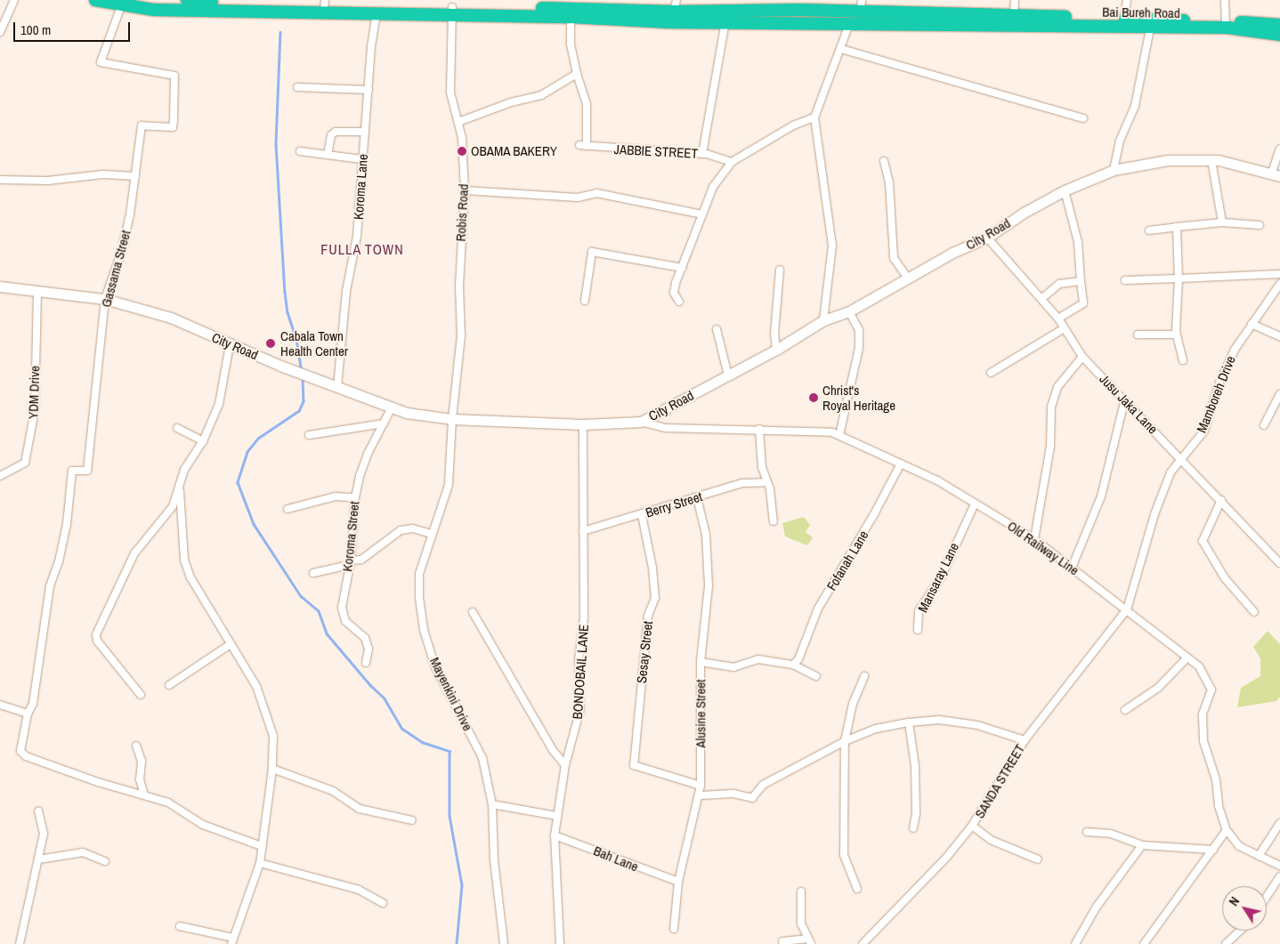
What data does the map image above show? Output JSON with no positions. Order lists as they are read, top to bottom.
{
  "streets": {
    "highway": ["Bai Bureh Road"],
    "main road": ["City Road"],
    "street": [
      "JABBIE STREET",
      "Koroma Lane",
      "Robis Road",
      "Gassama Street",
      "YDM Drive",
      "Mamboreh Drive",
      "Jusu Jaka Lane",
      "Berry Street",
      "Koroma Street",
      "Old Railway Line",
      "Fofanah Lane",
      "Mansaray Lane",
      "Sesay Street",
      "BONDOBAIL LANE",
      "Mayenkini Drive",
      "Alusine Street",
      "SANDA STREET",
      "Bah Lane"
    ]
  },
  "crossings": [
    ["Bai Bureh Road", "Koroma Lane"],
    ["Bai Bureh Road", "Robis Road"],
    ["Bai Bureh Road", "Gassama Street"],
    ["Koroma Lane", "City Road"],
    ["Robis Road", "City Road"],
    ["Robis Road", "Mayenkini Drive"],
    ["City Road", "Gassama Street"],
    ["City Road", "YDM Drive"],
    ["City Road", "Jusu Jaka Lane"],
    ["City Road", "Koroma Street"],
    ["City Road", "Old Railway Line"],
    ["City Road", "BONDOBAIL LANE"],
    ["City Road", "Mayenkini Drive"],
    ["Mamboreh Drive", "Jusu Jaka Lane"],
    ["Mamboreh Drive", "Old Railway Line"],
    ["Mamboreh Drive", "SANDA STREET"],
    ["Berry Street", "Sesay Street"],
    ["Berry Street", "BONDOBAIL LANE"],
    ["Berry Street", "Alusine Street"],
    ["Old Railway Line", "Fofanah Lane"],
    ["Old Railway Line", "Mansaray Lane"],
    ["Old Railway Line", "SANDA STREET"],
    ["Sesay Street", "Alusine Street"],
    ["BONDOBAIL LANE", "Bah Lane"],
    ["Alusine Street", "Bah Lane"]
  ],
  "districts": ["FULLA TOWN"],
  "places": ["OBAMA BAKERY", "Cabala Town Health Center", "Christ's Royal Heritage"],
  "scale_bar": "100 m",
  "north": "top left"
}
